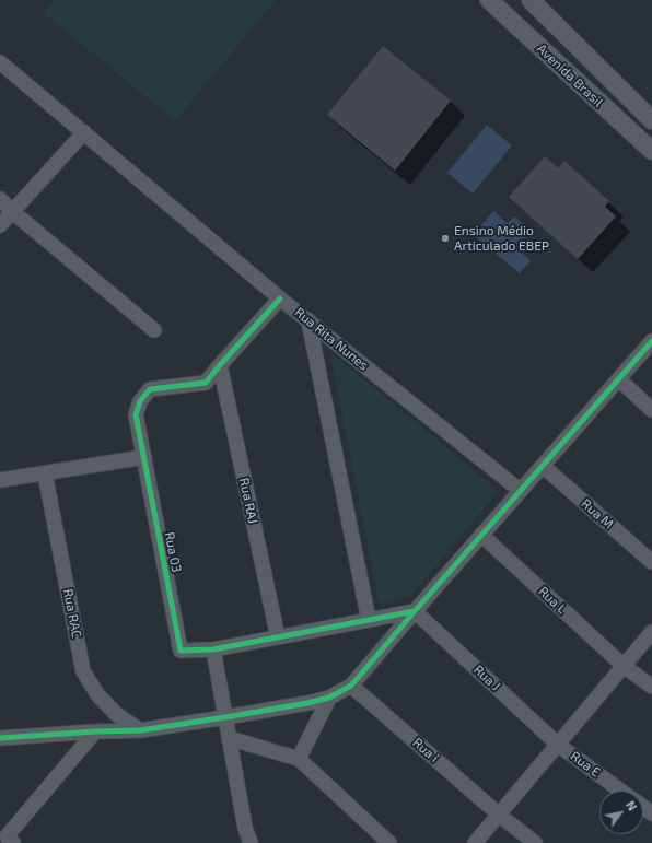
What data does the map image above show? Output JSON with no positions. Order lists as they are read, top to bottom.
{
  "streets": {
    "street": [
      "Avenida Brasil",
      "Rua Rita Nunes",
      "Rua RAJ",
      "Rua M",
      "Rua 03",
      "Rua L",
      "Rua RAC",
      "Rua J",
      "Rua i",
      "Rua E"
    ]
  },
  "crossings": [
    ["Rua Rita Nunes", "Rua 03"],
    ["Rua RAJ", "Rua 03"],
    ["Rua J", "Rua E"]
  ],
  "places": ["Ensino Médio Articulado EBEP"],
  "north": "top right"
}
